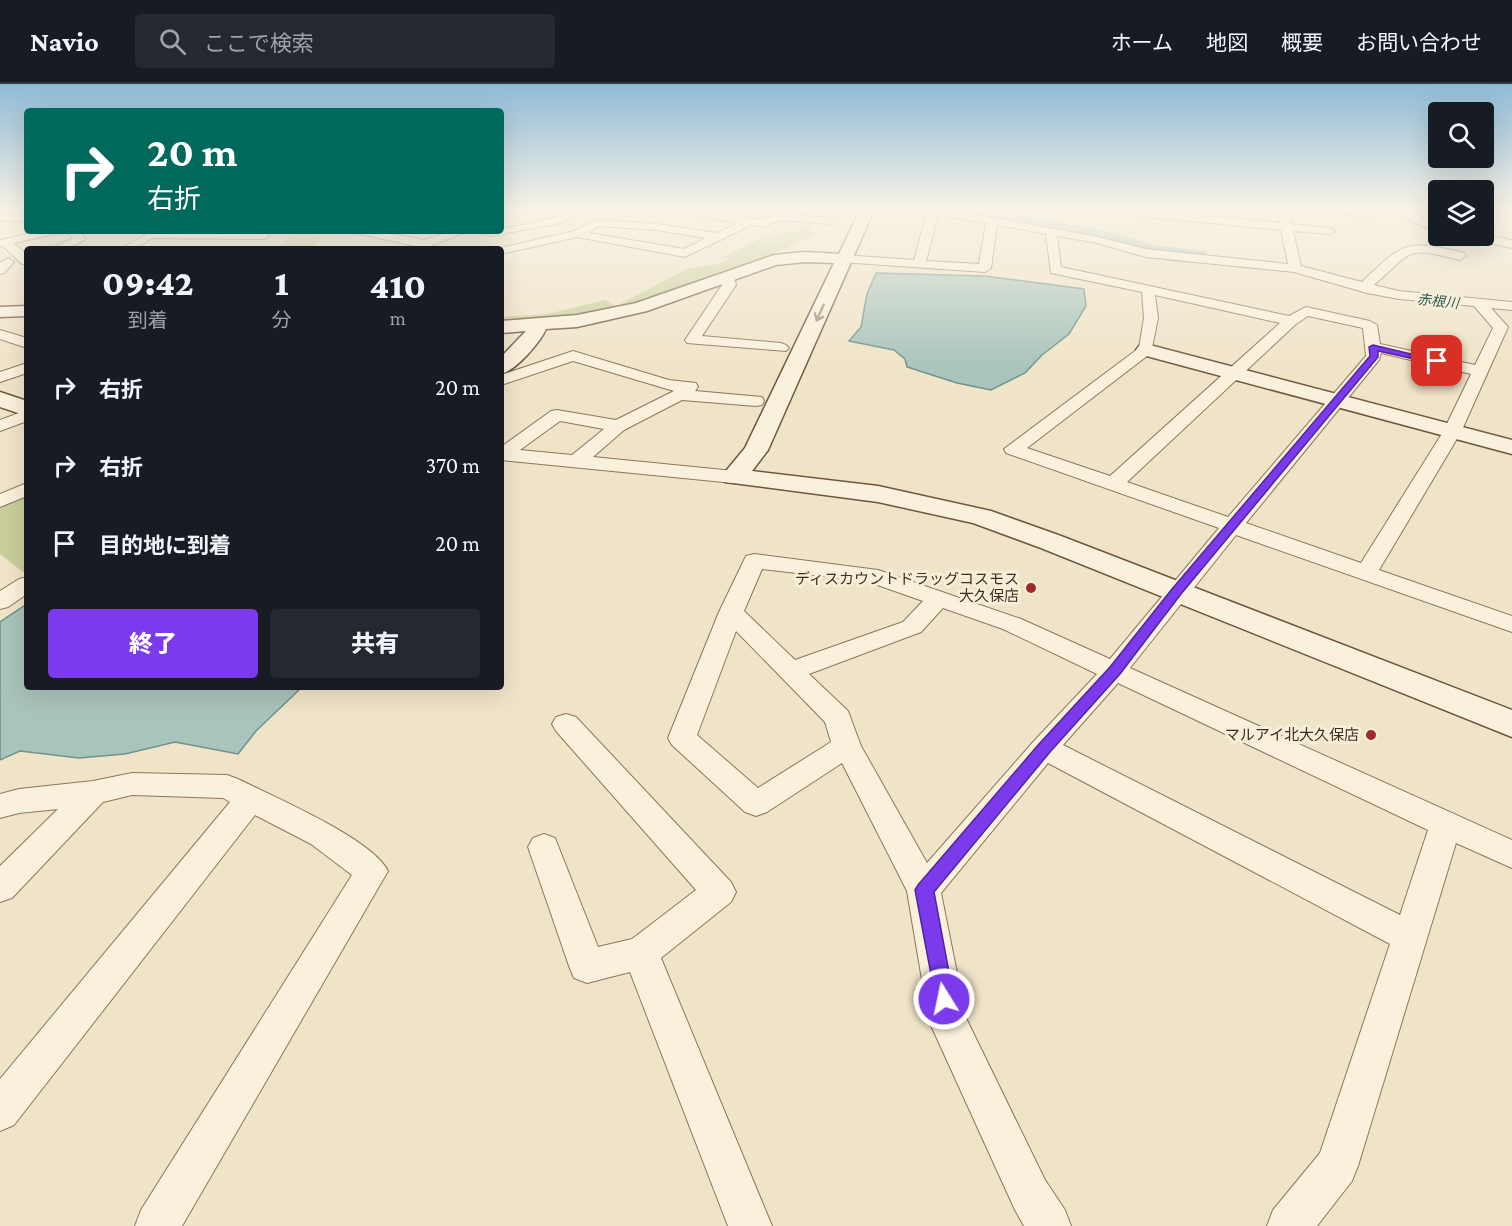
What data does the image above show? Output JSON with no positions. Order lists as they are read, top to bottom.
{
  "water": ["赤根川"],
  "places": ["ディスカウントドラッグコスモス 大久保店", "マルアイ北大久保店"],
  "page": {
    "header": "Navio",
    "search": "ここで検索",
    "nav": [
      "ホーム",
      "地図",
      "概要",
      "お問い合わせ"
    ],
    "turn": ["20 m", "右折"],
    "eta": [
      "09:42",
      "到着",
      "1",
      "分",
      "410",
      "m"
    ],
    "list": [
      {
        "name": "右折",
        "value": "20 m"
      },
      {
        "name": "右折",
        "value": "370 m"
      },
      {
        "name": "目的地に到着",
        "value": "20 m"
      }
    ],
    "buttons": ["終了", "共有"]
  }
}
